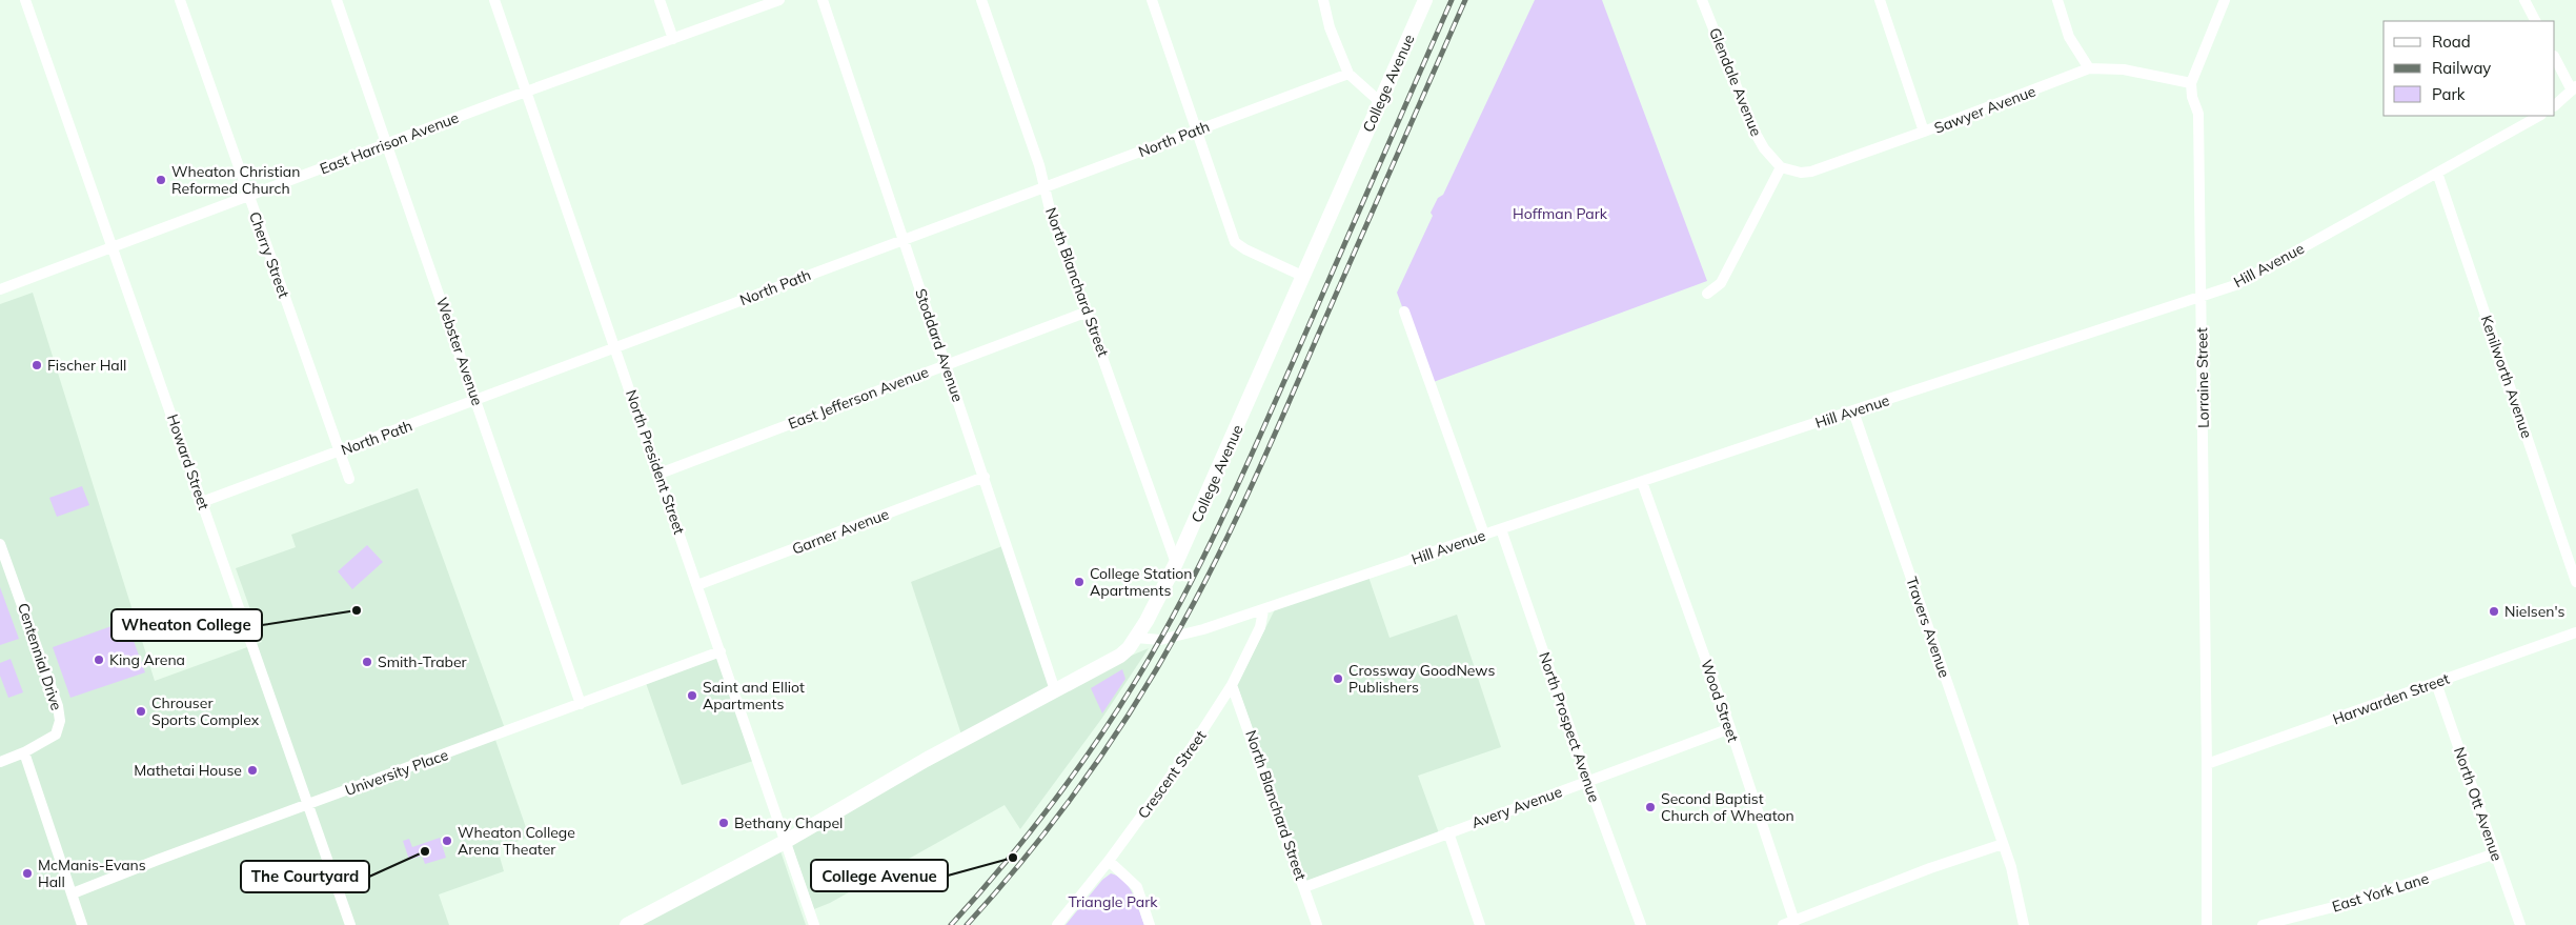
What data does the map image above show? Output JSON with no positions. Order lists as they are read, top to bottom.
{
  "streets": {
    "street": [
      "Glendale Avenue",
      "College Avenue",
      "Sawyer Avenue",
      "North Path",
      "East Harrison Avenue",
      "Cherry Street",
      "Hill Avenue",
      "North Blanchard Street",
      "Stoddard Avenue",
      "Webster Avenue",
      "Kenilworth Avenue",
      "Lorraine Street",
      "East Jefferson Avenue",
      "Howard Street",
      "North President Street",
      "Garner Avenue",
      "Travers Avenue",
      "Centennial Drive",
      "Harwarden Street",
      "Wood Street",
      "North Prospect Avenue",
      "University Place",
      "Crescent Street",
      "North Ott Avenue",
      "Avery Avenue",
      "East York Lane"
    ]
  },
  "crossings": [
    ["Glendale Avenue", "Sawyer Avenue"],
    ["College Avenue", "Hill Avenue"],
    ["College Avenue", "North Blanchard Street"],
    ["College Avenue", "Stoddard Avenue"],
    ["College Avenue", "North President Street"],
    ["Sawyer Avenue", "Lorraine Street"],
    ["North Path", "Cherry Street"],
    ["North Path", "North Blanchard Street"],
    ["North Path", "Stoddard Avenue"],
    ["North Path", "Webster Avenue"],
    ["North Path", "Howard Street"],
    ["North Path", "North President Street"],
    ["East Harrison Avenue", "Cherry Street"],
    ["East Harrison Avenue", "Webster Avenue"],
    ["East Harrison Avenue", "Howard Street"],
    ["East Harrison Avenue", "North President Street"],
    ["Hill Avenue", "Kenilworth Avenue"],
    ["Hill Avenue", "Lorraine Street"],
    ["Hill Avenue", "Travers Avenue"],
    ["Hill Avenue", "Wood Street"],
    ["Hill Avenue", "North Prospect Avenue"],
    ["Hill Avenue", "Crescent Street"],
    ["North Blanchard Street", "East Jefferson Avenue"],
    ["North Blanchard Street", "Crescent Street"],
    ["North Blanchard Street", "Avery Avenue"],
    ["Stoddard Avenue", "East Jefferson Avenue"],
    ["Stoddard Avenue", "Garner Avenue"],
    ["Webster Avenue", "University Place"],
    ["Lorraine Street", "Harwarden Street"],
    ["East Jefferson Avenue", "North President Street"],
    ["Howard Street", "University Place"],
    ["North President Street", "Garner Avenue"],
    ["North President Street", "University Place"],
    ["Harwarden Street", "North Ott Avenue"],
    ["Wood Street", "Avery Avenue"],
    ["North Prospect Avenue", "Avery Avenue"],
    ["North Ott Avenue", "East York Lane"]
  ],
  "parks": ["Hoffman Park", "Triangle Park"],
  "places": [
    "Wheaton Christian Reformed Church",
    "Fischer Hall",
    "College Station Apartments",
    "Wheaton College",
    "Nielsen's",
    "King Arena",
    "Smith-Traber",
    "Crossway GoodNews Publishers",
    "Saint and Elliot Apartments",
    "Chrouser Sports Complex",
    "Mathetai House",
    "Second Baptist Church of Wheaton",
    "Bethany Chapel",
    "Wheaton College Arena Theater",
    "The Courtyard",
    "College Avenue",
    "McManis-Evans Hall"
  ],
  "legend": ["Road", "Railway", "Park"]
}
